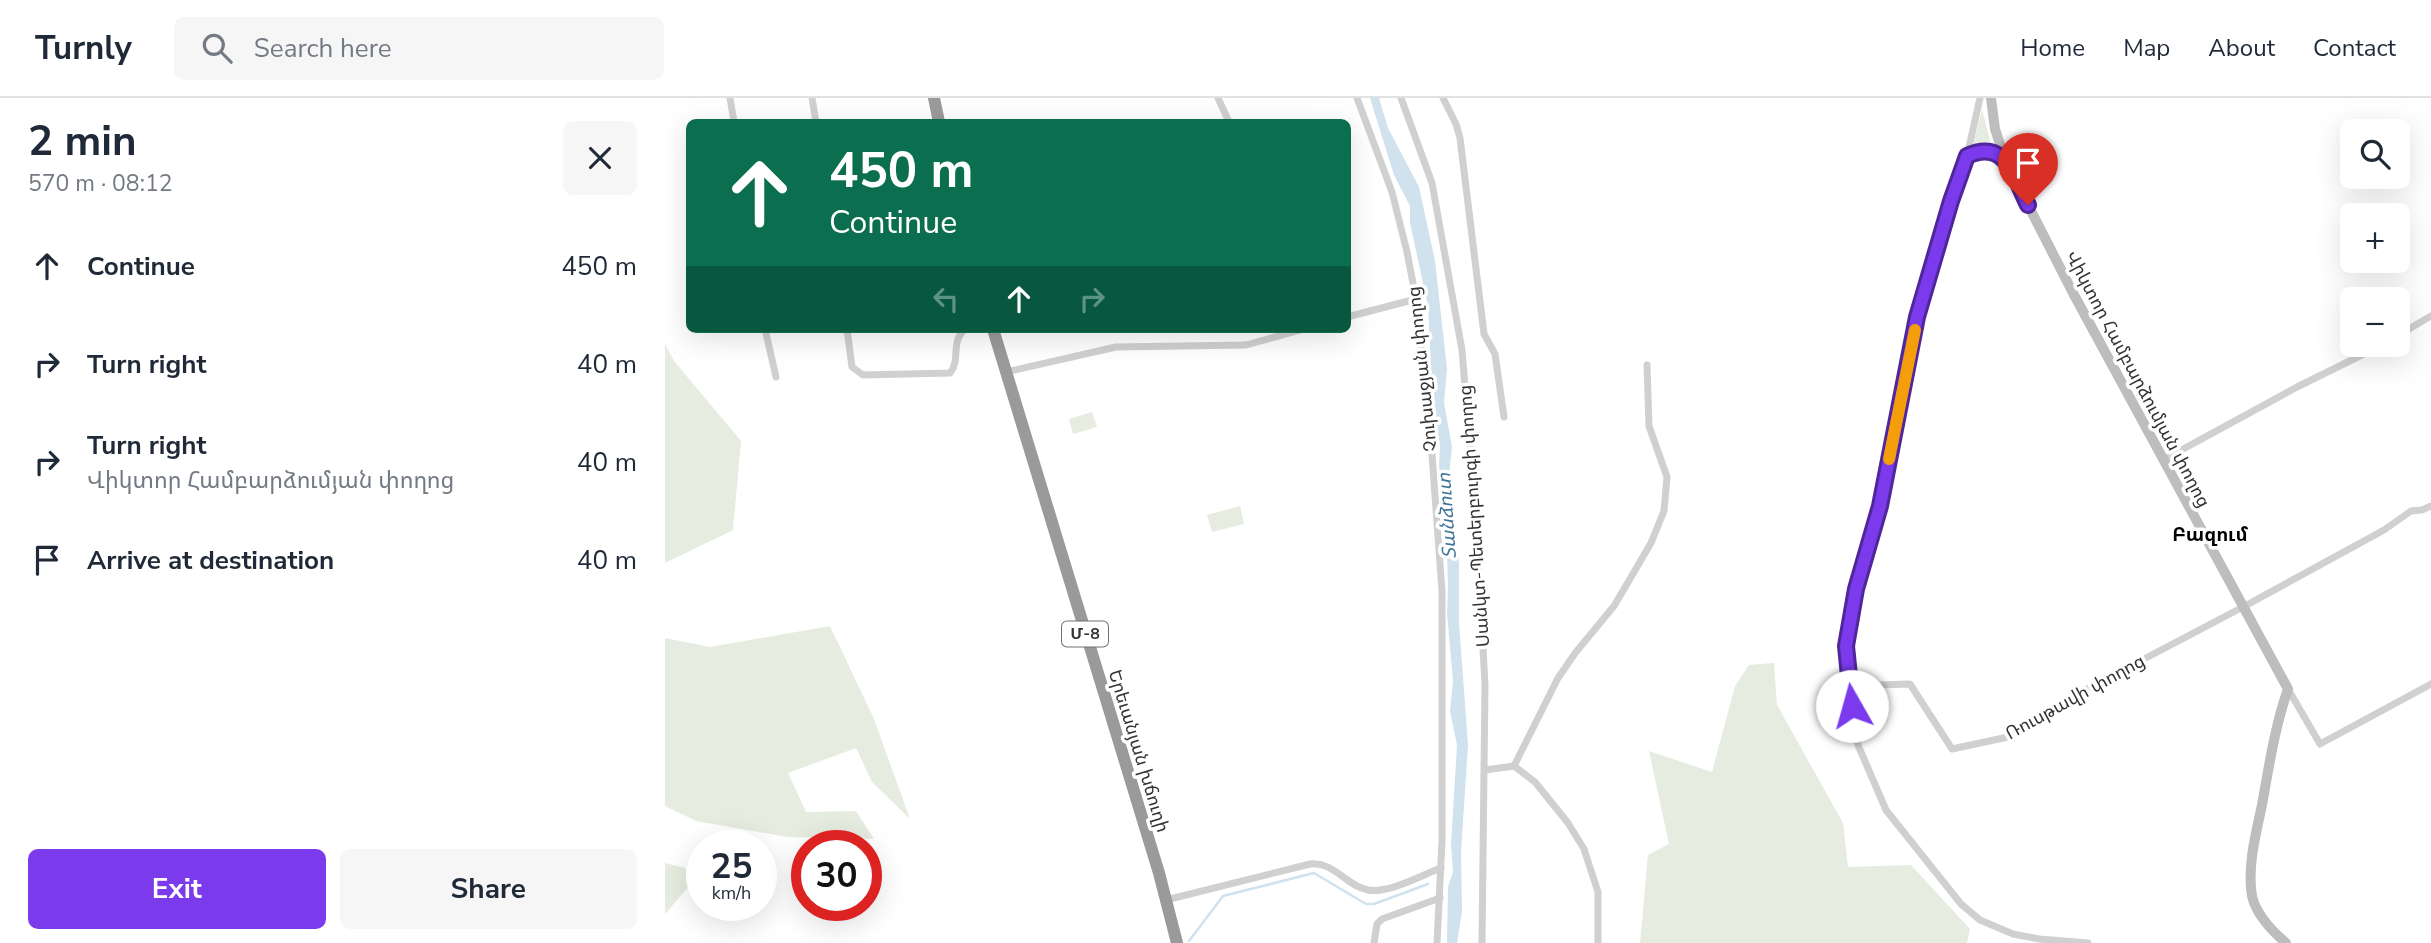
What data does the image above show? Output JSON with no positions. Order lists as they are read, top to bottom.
{
  "streets": {
    "highway": ["Մ-8", "Երեւանյան խճուղի"],
    "street": [
      "Չուխաջյան փողոց",
      "Վիկտոր Համբարձումյան փողոց",
      "Սանկտ-Պետերբուրգի փողոց",
      "Ռուսթավի փողոց"
    ]
  },
  "crossings": [
    ["Վիկտոր Համբարձումյան փողոց", "Ռուսթավի փողոց"]
  ],
  "districts": ["Բազում"],
  "water": ["Տանձուտ"],
  "page": {
    "header": "Turnly",
    "search": "Search here",
    "nav": [
      "Home",
      "Map",
      "About",
      "Contact"
    ],
    "heading": ["2 min", "570 m · 08:12"],
    "map_buttons": ["+", "−"],
    "turn": ["450 m", "Continue"],
    "list": [
      {
        "name": "Continue",
        "value": "450 m"
      },
      {
        "name": "Turn right",
        "value": "40 m"
      },
      {
        "name": "Turn right",
        "note": "Վիկտոր Համբարձումյան փողոց",
        "value": "40 m"
      },
      {
        "name": "Arrive at destination",
        "value": "40 m"
      }
    ],
    "speed": "25 km/h",
    "limit": "30",
    "buttons": ["Exit", "Share"]
  }
}
